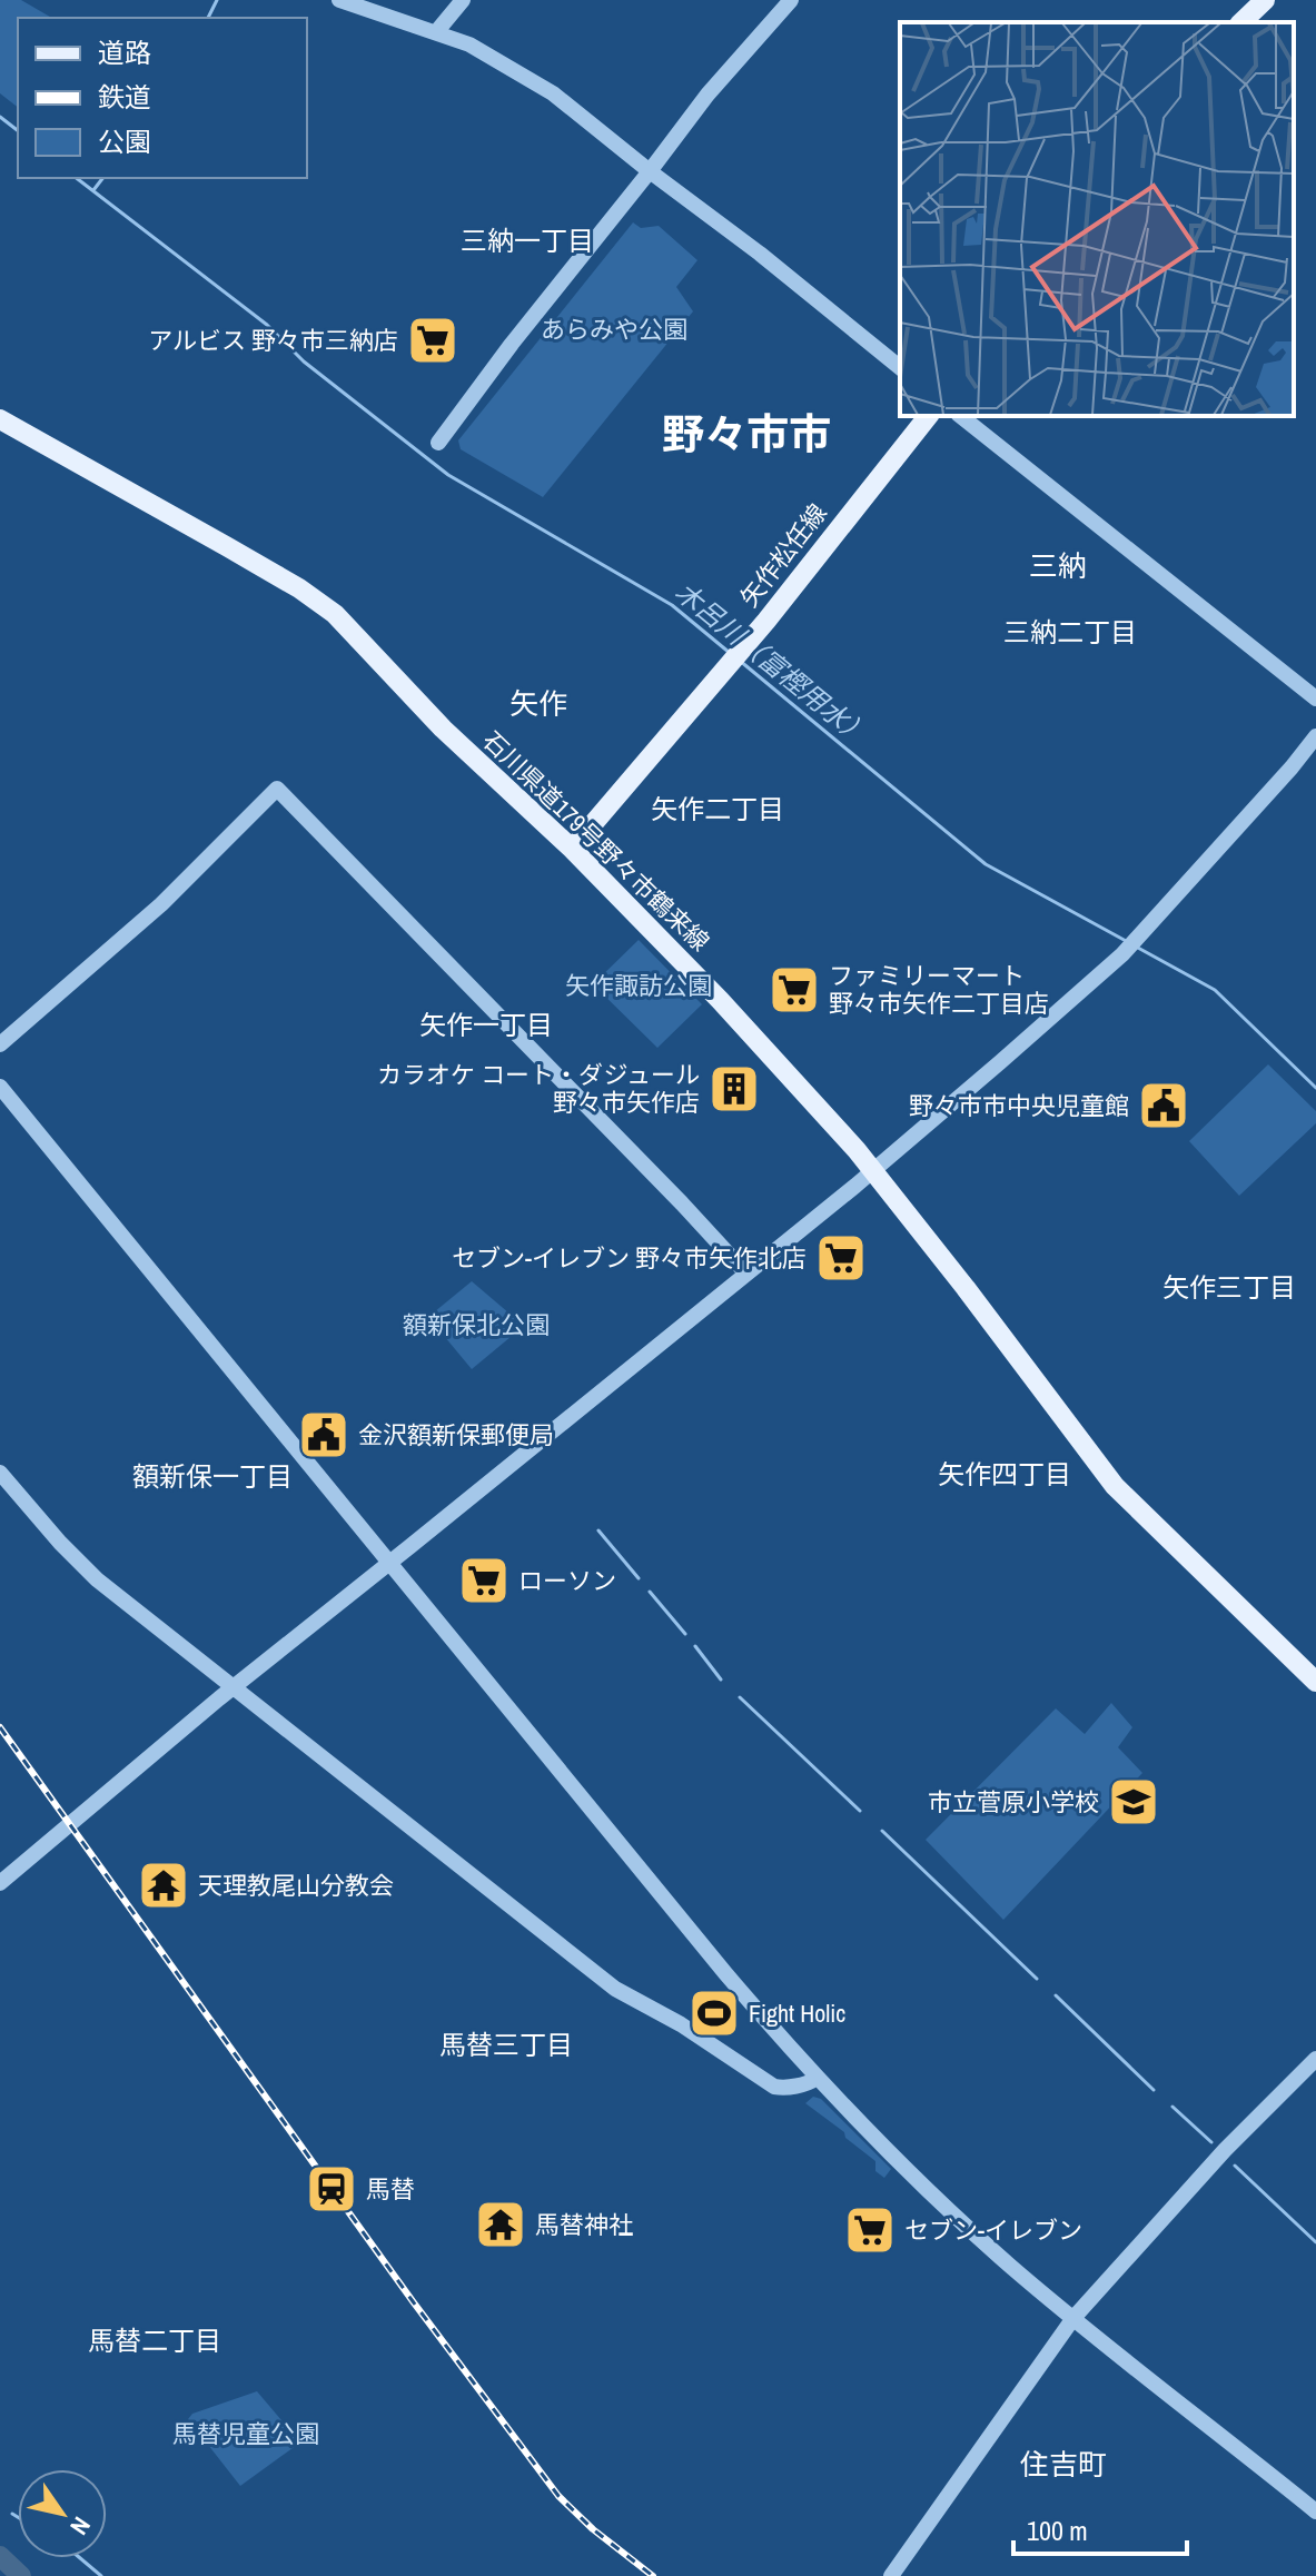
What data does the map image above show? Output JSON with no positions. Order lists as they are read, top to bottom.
{
  "streets": {
    "main road": ["矢作松任線", "石川県道179号野々市鶴来線"]
  },
  "crossings": [
    ["矢作松任線", "石川県道179号野々市鶴来線"]
  ],
  "districts": [
    "三納一丁目",
    "野々市市",
    "三納",
    "三納二丁目",
    "矢作",
    "矢作二丁目",
    "矢作一丁目",
    "矢作三丁目",
    "矢作四丁目",
    "額新保一丁目",
    "馬替三丁目",
    "馬替二丁目",
    "住吉町"
  ],
  "water": ["木呂川（富樫用水）"],
  "parks": [
    "あらみや公園",
    "矢作諏訪公園",
    "額新保北公園",
    "馬替児童公園"
  ],
  "places": {
    "supermarket": [
      "アルビス 野々市三納店",
      "ファミリーマート 野々市矢作二丁目店",
      "セブン-イレブン 野々市矢作北店",
      "ローソン",
      "セブン-イレブン"
    ],
    "building": ["カラオケ コート・ダジュール 野々市矢作店"],
    "public building": ["野々市市中央児童館", "金沢額新保郵便局"],
    "school or university": ["市立菅原小学校"],
    "temple": ["天理教尾山分教会", "馬替神社"],
    "sports": ["Fight Holic"],
    "station": ["馬替"]
  },
  "legend": ["道路", "鉄道", "公園"],
  "scale_bar": "100 m",
  "north": "bottom right"
}
